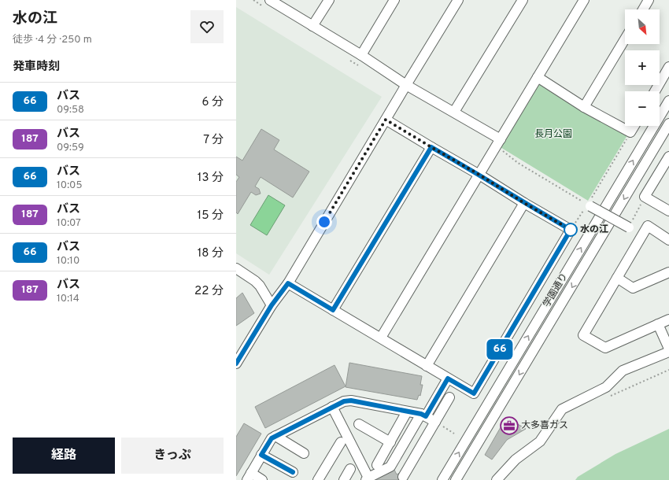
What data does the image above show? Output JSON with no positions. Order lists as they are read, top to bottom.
{
  "streets": {
    "street": ["学園通り"]
  },
  "parks": ["長月公園"],
  "places": {
    "other": ["水の江"],
    "office": ["大多喜ガス"]
  },
  "lines": ["bus line 66"],
  "north": "bottom right",
  "page": {
    "heading": [
      ["水の江", "徒歩 · 4 分 · 250 m"],
      "発車時刻"
    ],
    "on_map": "66",
    "map_buttons": ["+", "−"],
    "list": [
      {
        "mark": "66",
        "name": "バス",
        "note": "09:58",
        "value": "6 分"
      },
      {
        "mark": "187",
        "name": "バス",
        "note": "09:59",
        "value": "7 分"
      },
      {
        "mark": "66",
        "name": "バス",
        "note": "10:05",
        "value": "13 分"
      },
      {
        "mark": "187",
        "name": "バス",
        "note": "10:07",
        "value": "15 分"
      },
      {
        "mark": "66",
        "name": "バス",
        "note": "10:10",
        "value": "18 分"
      },
      {
        "mark": "187",
        "name": "バス",
        "note": "10:14",
        "value": "22 分"
      }
    ],
    "buttons": ["経路", "きっぷ"]
  }
}
